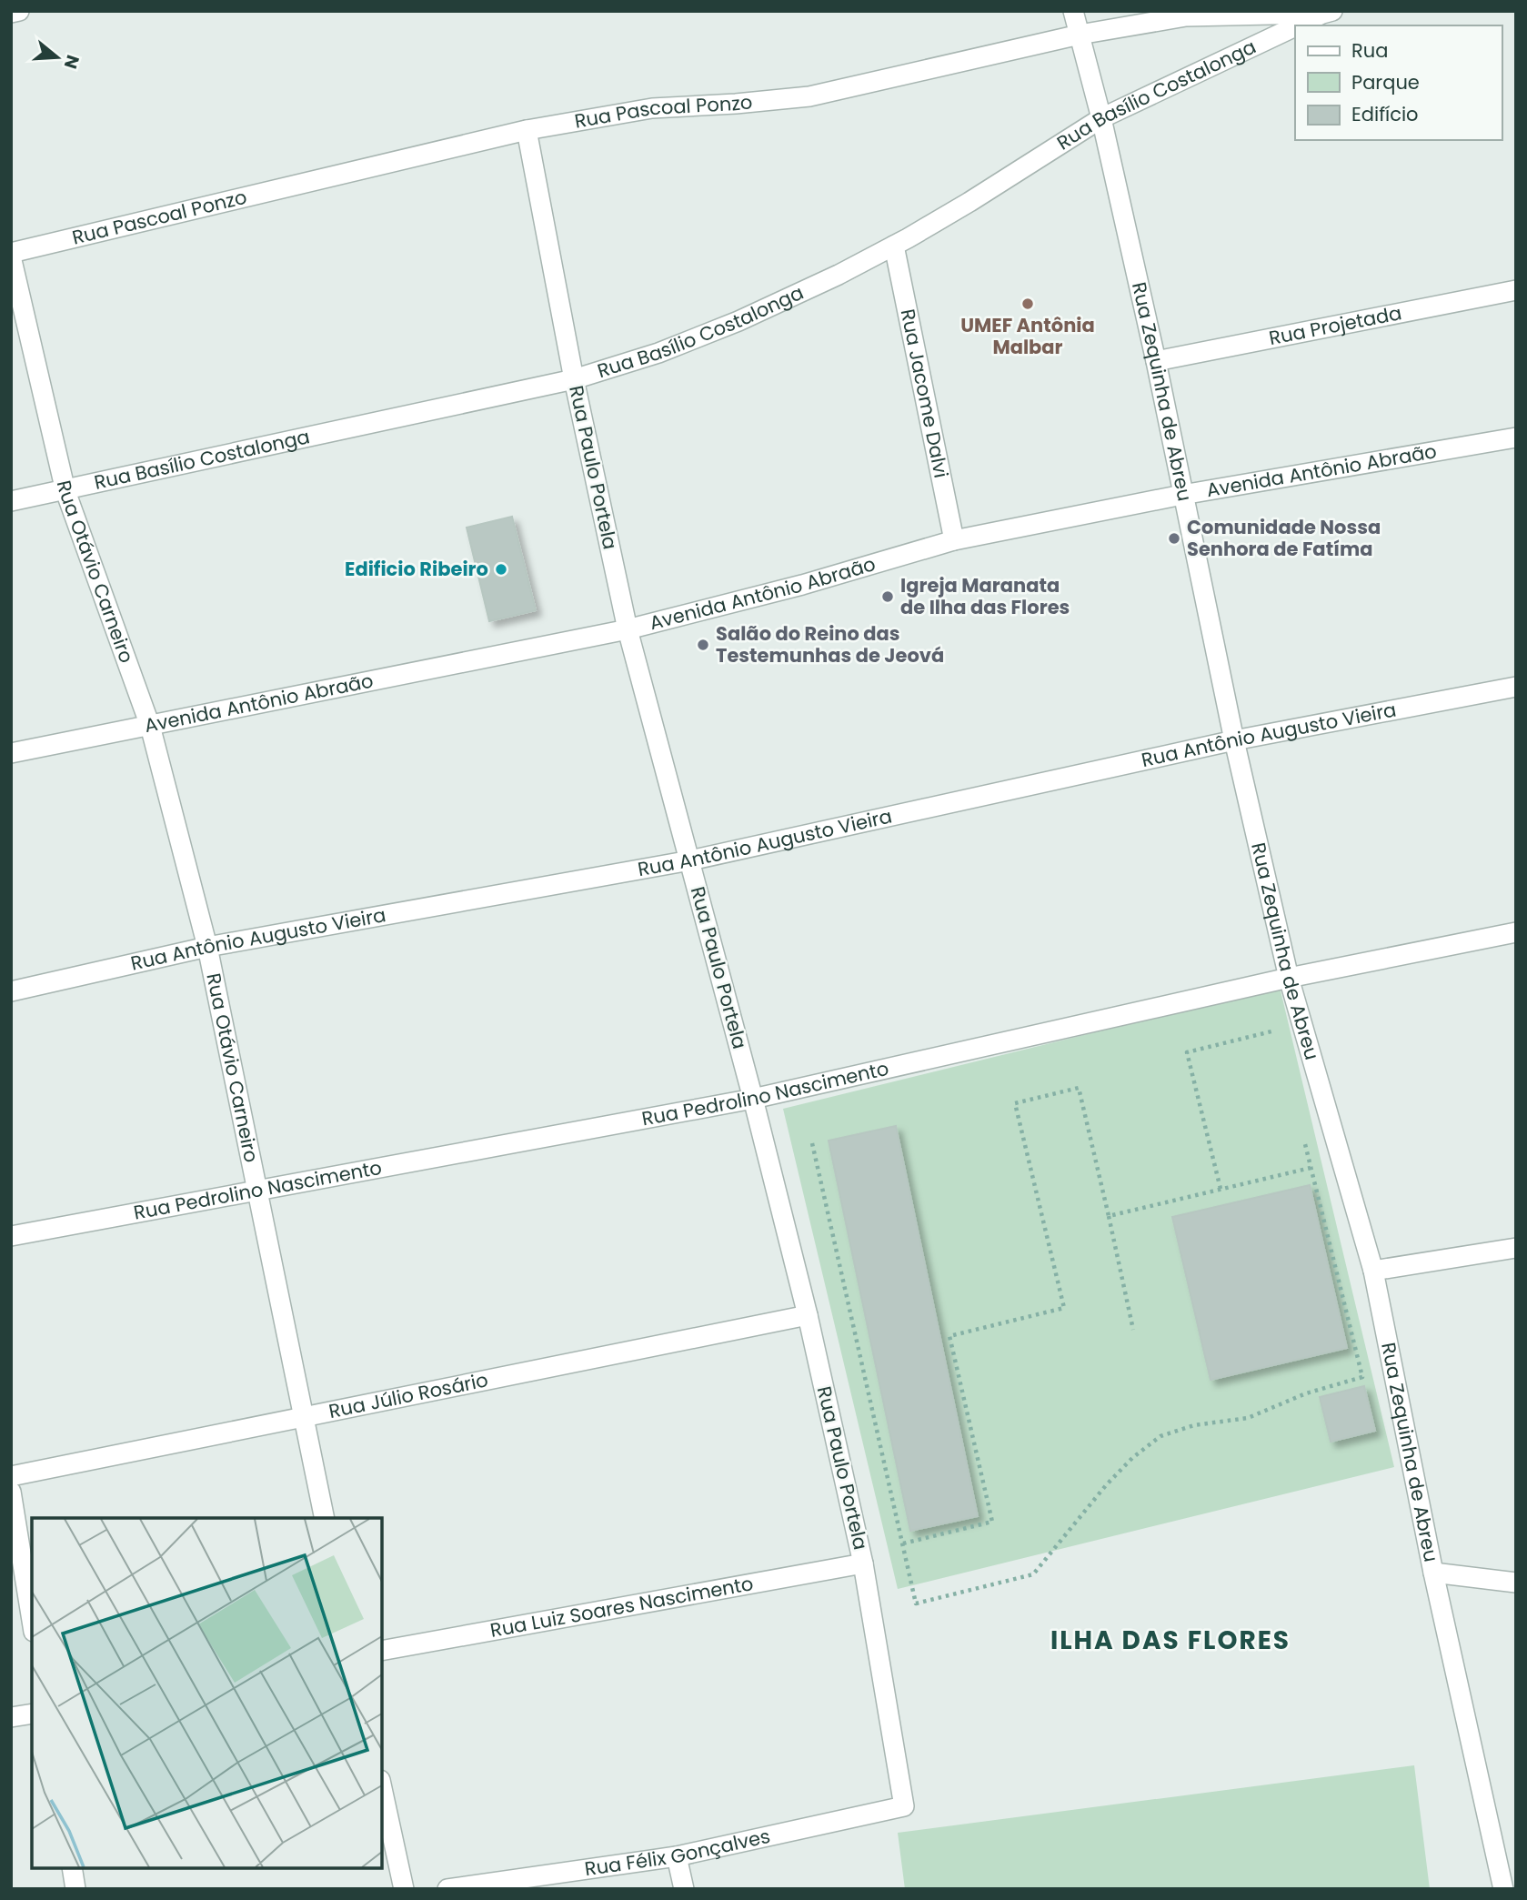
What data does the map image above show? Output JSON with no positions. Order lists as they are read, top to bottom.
{
  "streets": {
    "street": [
      "Rua Basílio Costalonga",
      "Rua Pascoal Ponzo",
      "Rua Projetada",
      "Rua Zequinha de Abreu",
      "Rua Jacome Dalvi",
      "Rua Paulo Portela",
      "Avenida Antônio Abraão",
      "Rua Otávio Carneiro",
      "Rua Antônio Augusto Vieira",
      "Rua Pedrolino Nascimento",
      "Rua Júlio Rosário",
      "Rua Luiz Soares Nascimento",
      "Rua Félix Gonçalves"
    ]
  },
  "crossings": [
    ["Rua Basílio Costalonga", "Rua Pascoal Ponzo"],
    ["Rua Basílio Costalonga", "Rua Zequinha de Abreu"],
    ["Rua Basílio Costalonga", "Rua Jacome Dalvi"],
    ["Rua Basílio Costalonga", "Rua Paulo Portela"],
    ["Rua Basílio Costalonga", "Rua Otávio Carneiro"],
    ["Rua Pascoal Ponzo", "Rua Zequinha de Abreu"],
    ["Rua Pascoal Ponzo", "Rua Paulo Portela"],
    ["Rua Pascoal Ponzo", "Rua Otávio Carneiro"],
    ["Rua Projetada", "Rua Zequinha de Abreu"],
    ["Rua Zequinha de Abreu", "Avenida Antônio Abraão"],
    ["Rua Zequinha de Abreu", "Rua Antônio Augusto Vieira"],
    ["Rua Zequinha de Abreu", "Rua Pedrolino Nascimento"],
    ["Rua Jacome Dalvi", "Avenida Antônio Abraão"],
    ["Rua Paulo Portela", "Avenida Antônio Abraão"],
    ["Rua Paulo Portela", "Rua Antônio Augusto Vieira"],
    ["Rua Paulo Portela", "Rua Pedrolino Nascimento"],
    ["Rua Paulo Portela", "Rua Júlio Rosário"],
    ["Rua Paulo Portela", "Rua Luiz Soares Nascimento"],
    ["Rua Paulo Portela", "Rua Félix Gonçalves"],
    ["Avenida Antônio Abraão", "Rua Otávio Carneiro"],
    ["Rua Otávio Carneiro", "Rua Antônio Augusto Vieira"],
    ["Rua Otávio Carneiro", "Rua Pedrolino Nascimento"],
    ["Rua Otávio Carneiro", "Rua Júlio Rosário"]
  ],
  "districts": ["ILHA DAS FLORES"],
  "places": [
    "UMEF Antônia Malbar",
    "Comunidade Nossa Senhora de Fatíma",
    "Edificio Ribeiro",
    "Igreja Maranata de Ilha das Flores",
    "Salão do Reino das Testemunhas de Jeová"
  ],
  "legend": ["Rua", "Parque", "Edifício"],
  "north": "right"
}
